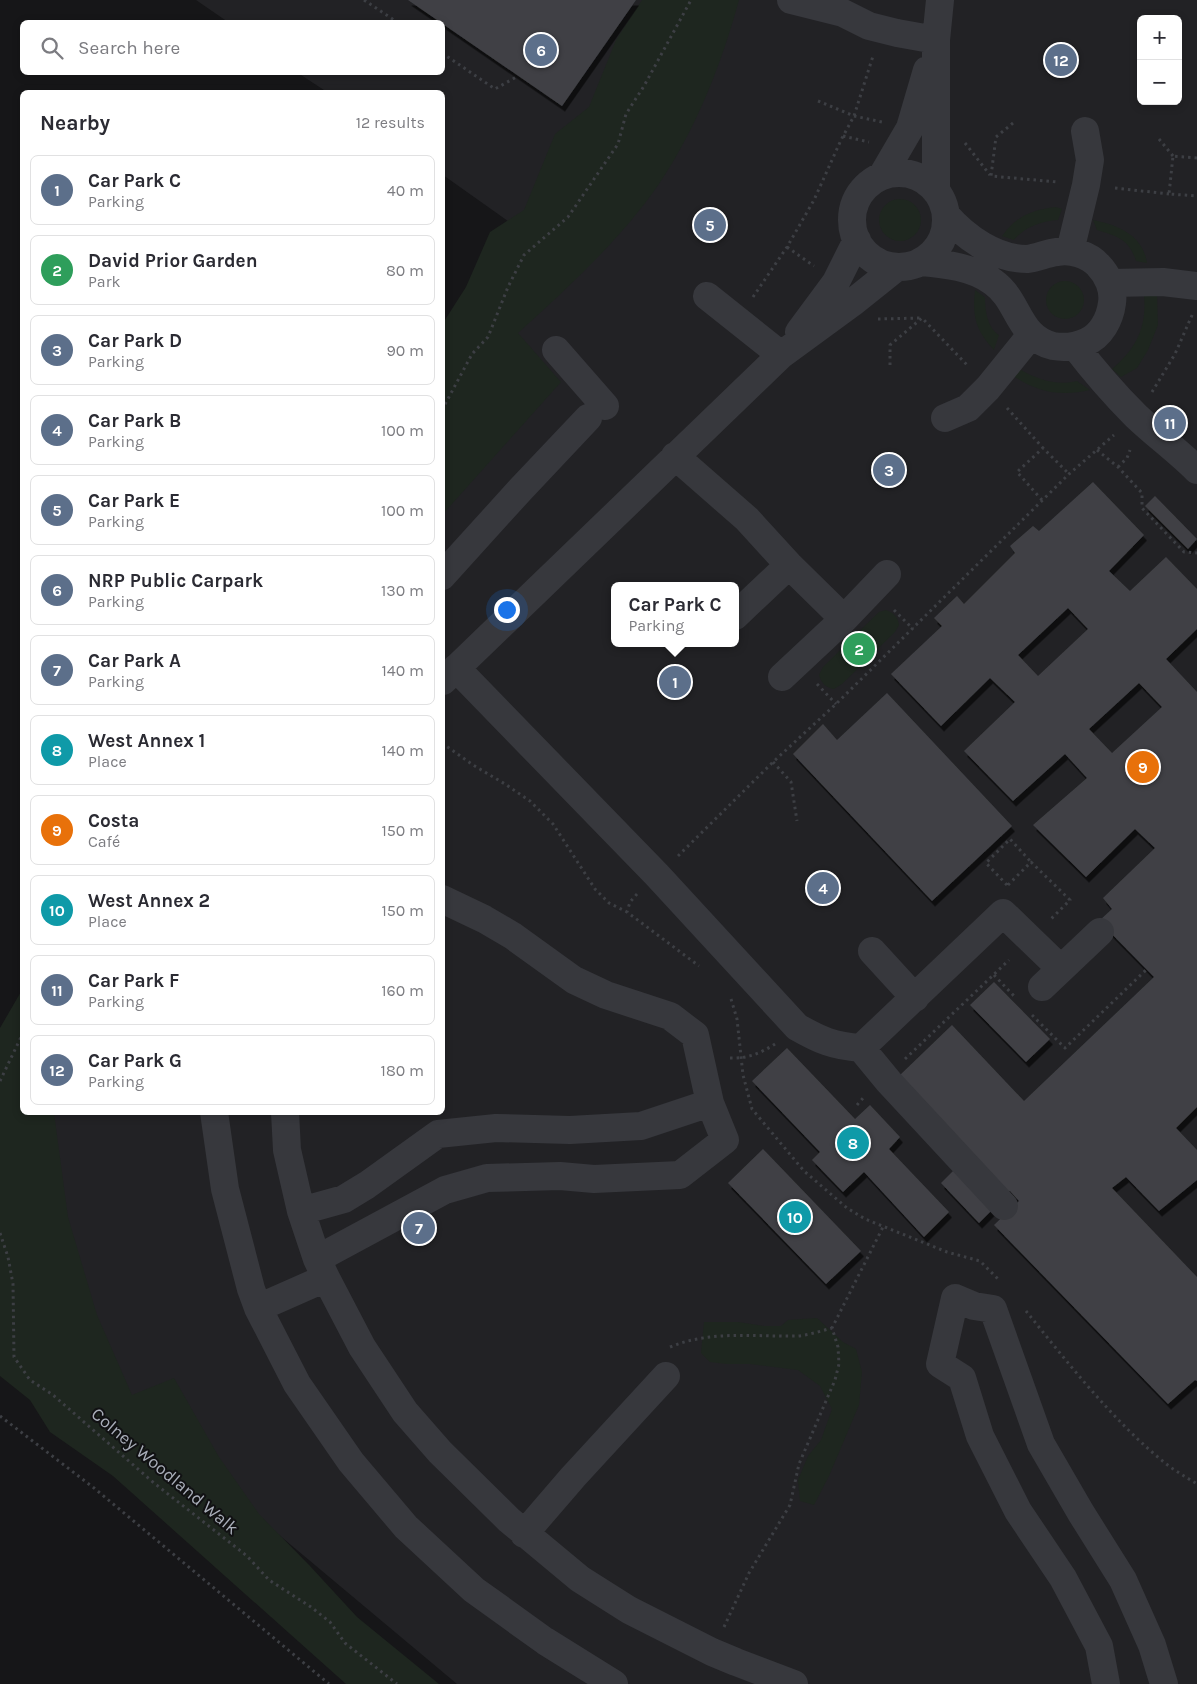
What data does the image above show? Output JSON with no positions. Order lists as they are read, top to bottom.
{
  "streets": {
    "path": ["Colney Woodland Walk"]
  },
  "page": {
    "map_buttons": ["+", "−"],
    "search": "Search here",
    "pins": [
      "6",
      "12",
      "5",
      "11",
      "3",
      "2",
      "1",
      "9",
      "4",
      "8",
      "10",
      "7"
    ],
    "heading": ["Nearby", "12 results"],
    "list": [
      {
        "mark": "1",
        "name": "Car Park C",
        "note": "Parking",
        "value": "40 m"
      },
      {
        "mark": "2",
        "name": "David Prior Garden",
        "note": "Park",
        "value": "80 m"
      },
      {
        "mark": "3",
        "name": "Car Park D",
        "note": "Parking",
        "value": "90 m"
      },
      {
        "mark": "4",
        "name": "Car Park B",
        "note": "Parking",
        "value": "100 m"
      },
      {
        "mark": "5",
        "name": "Car Park E",
        "note": "Parking",
        "value": "100 m"
      },
      {
        "mark": "6",
        "name": "NRP Public Carpark",
        "note": "Parking",
        "value": "130 m"
      },
      {
        "mark": "7",
        "name": "Car Park A",
        "note": "Parking",
        "value": "140 m"
      },
      {
        "mark": "8",
        "name": "West Annex 1",
        "note": "Place",
        "value": "140 m"
      },
      {
        "mark": "9",
        "name": "Costa",
        "note": "Café",
        "value": "150 m"
      },
      {
        "mark": "10",
        "name": "West Annex 2",
        "note": "Place",
        "value": "150 m"
      },
      {
        "mark": "11",
        "name": "Car Park F",
        "note": "Parking",
        "value": "160 m"
      },
      {
        "mark": "12",
        "name": "Car Park G",
        "note": "Parking",
        "value": "180 m"
      }
    ],
    "popup": ["Car Park C", "Parking"]
  }
}
